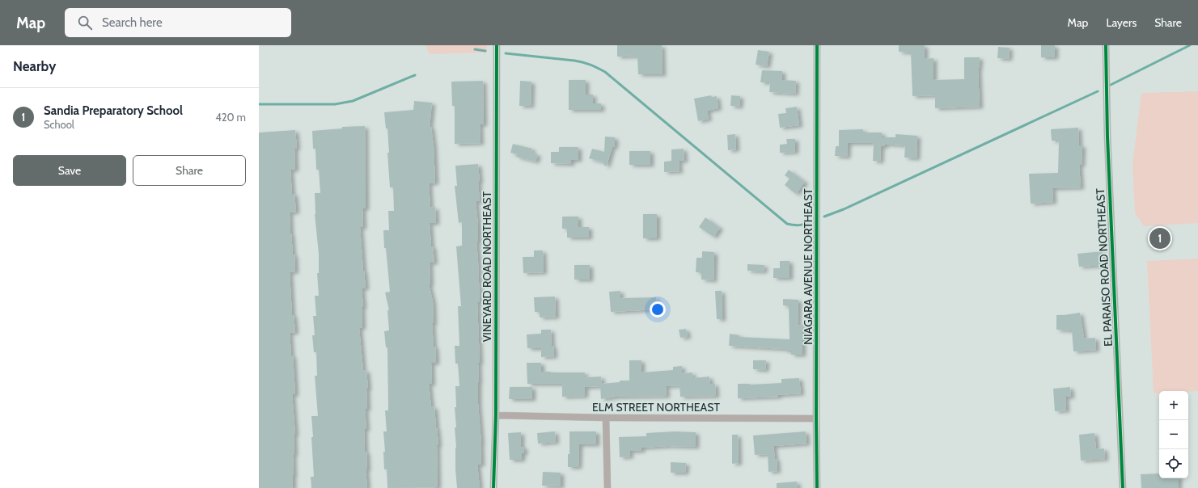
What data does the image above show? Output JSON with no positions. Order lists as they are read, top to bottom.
{
  "streets": {
    "street": [
      "VINEYARD ROAD NORTHEAST",
      "NIAGARA AVENUE NORTHEAST",
      "EL PARAISO ROAD NORTHEAST",
      "ELM STREET NORTHEAST"
    ]
  },
  "crossings": [
    ["VINEYARD ROAD NORTHEAST", "ELM STREET NORTHEAST"],
    ["NIAGARA AVENUE NORTHEAST", "ELM STREET NORTHEAST"]
  ],
  "page": {
    "header": "Map",
    "search": "Search here",
    "nav": ["Map", "Layers", "Share"],
    "heading": "Nearby",
    "list": [
      {
        "mark": "1",
        "name": "Sandia Preparatory School",
        "note": "School",
        "value": "420 m"
      }
    ],
    "buttons": ["Save", "Share"],
    "pins": "1",
    "map_buttons": ["+", "−"]
  }
}
